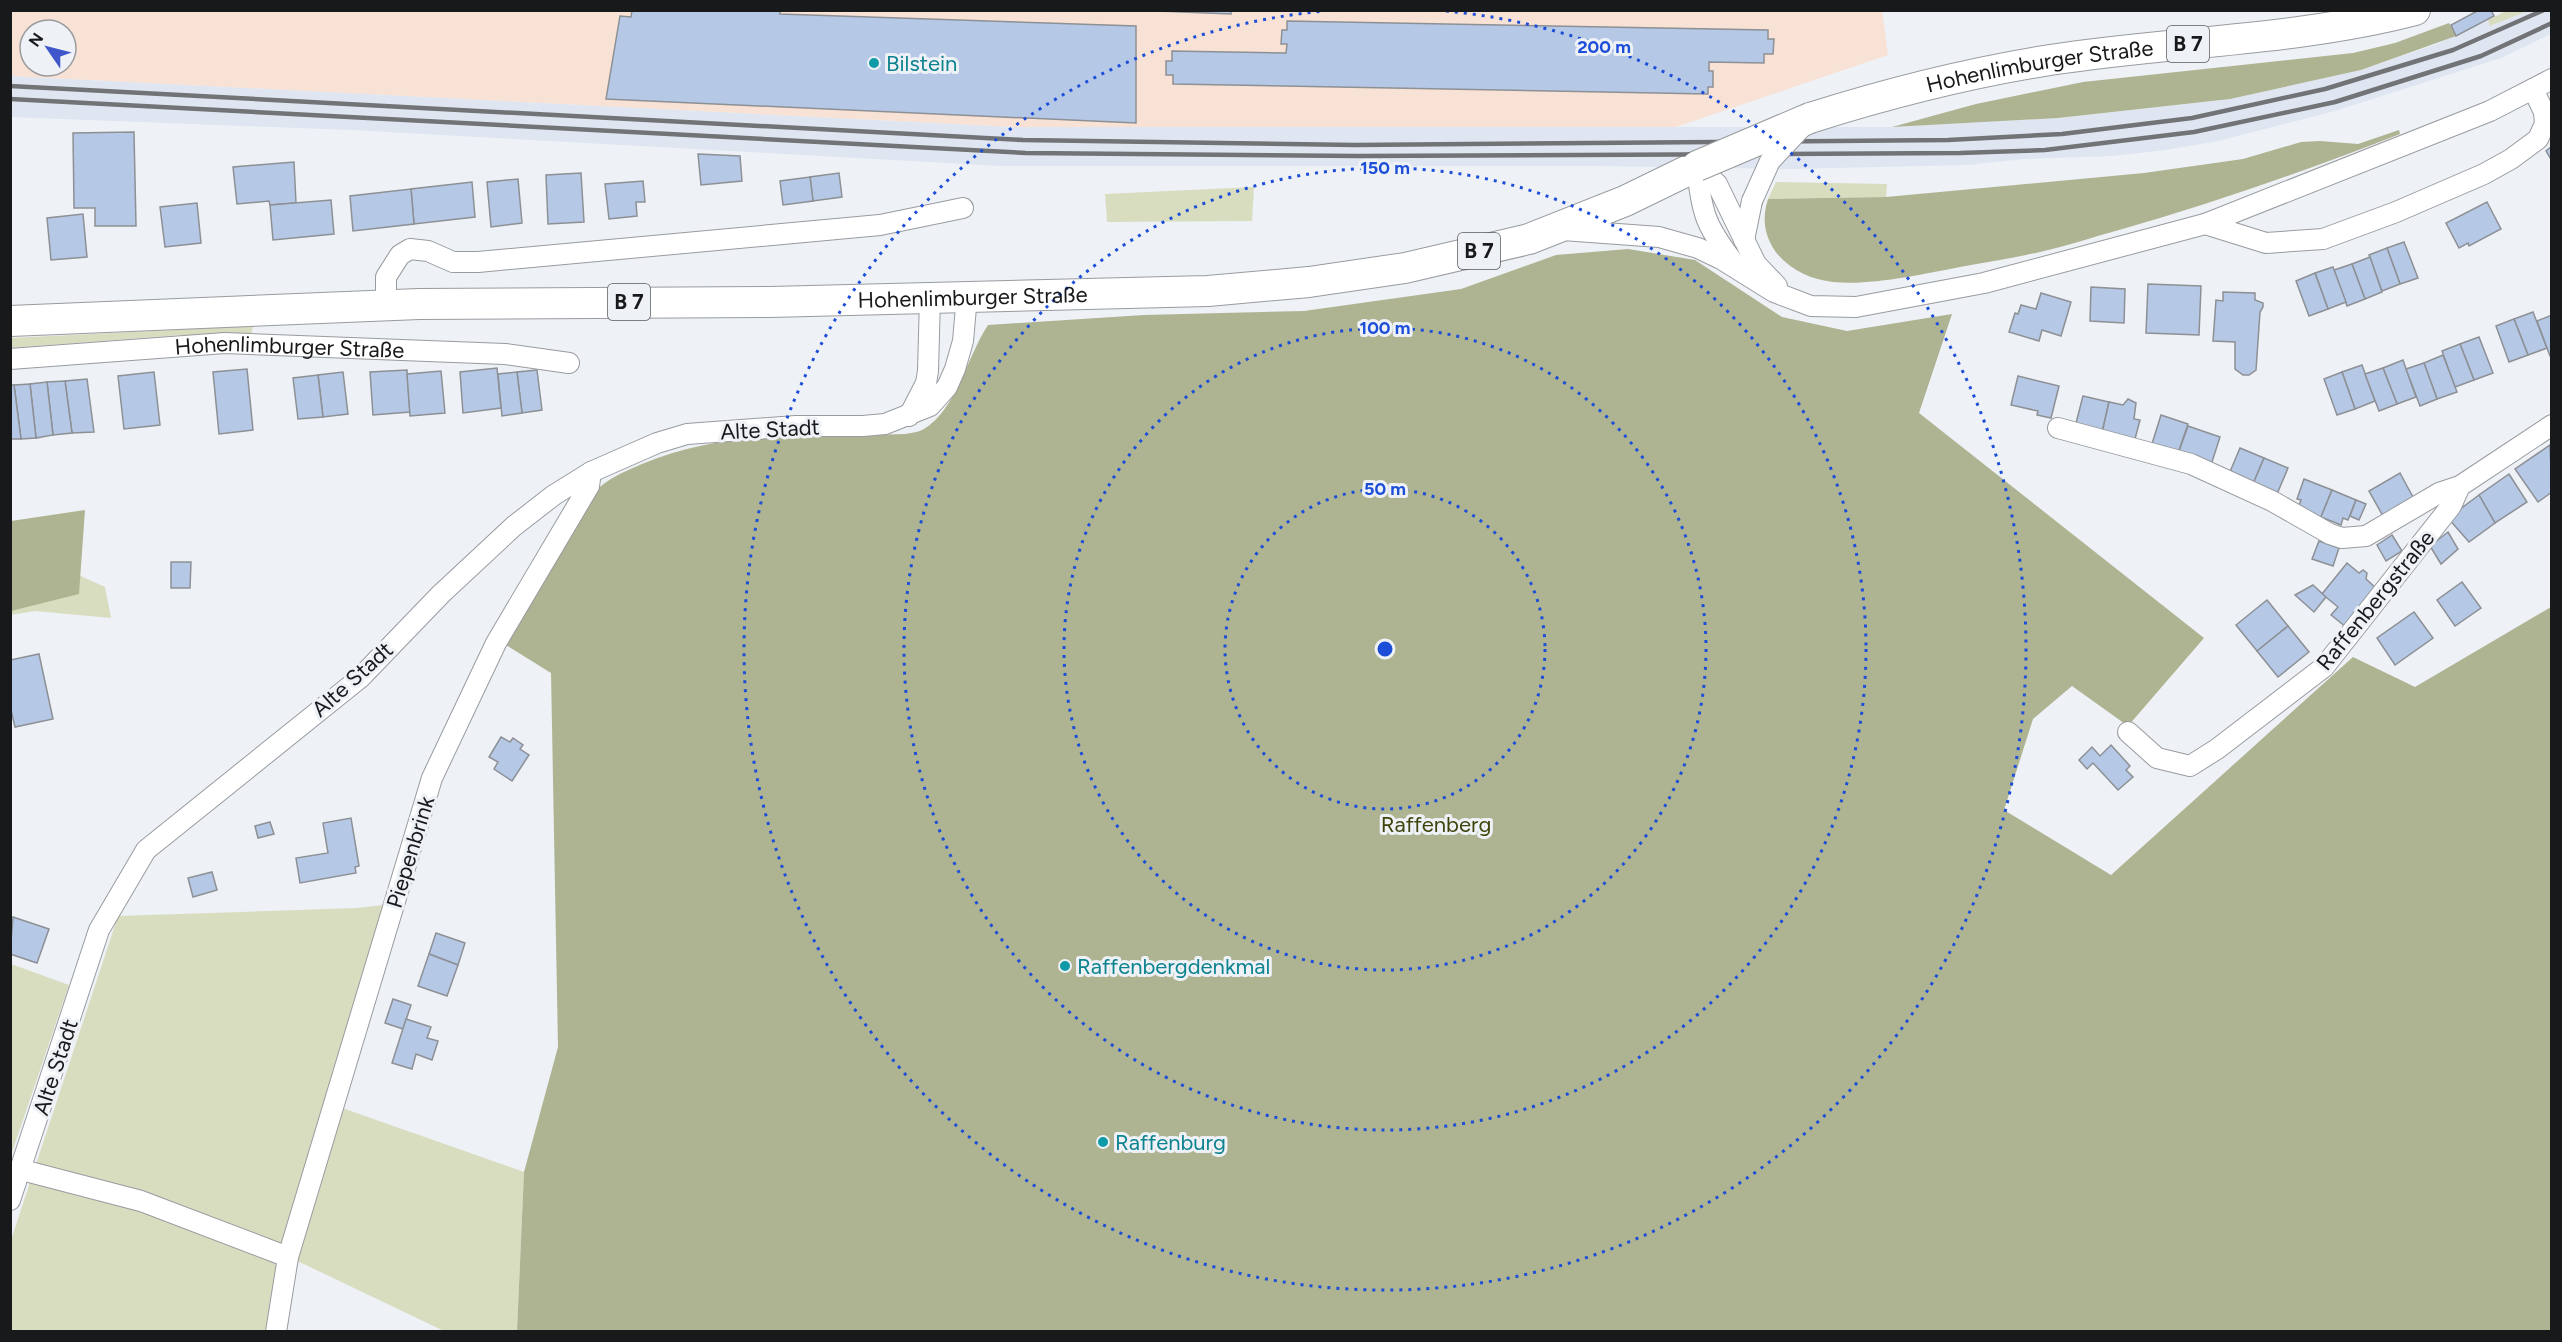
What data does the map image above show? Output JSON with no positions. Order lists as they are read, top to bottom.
{
  "streets": {
    "main road": ["B 7", "Hohenlimburger Straße"],
    "street": ["Alte Stadt", "Raffenbergstraße", "Piepenbrink"]
  },
  "crossings": [
    ["Hohenlimburger Straße", "Alte Stadt"],
    ["Alte Stadt", "Piepenbrink"]
  ],
  "parks": ["Raffenberg"],
  "places": ["Bilstein", "Raffenbergdenkmal", "Raffenburg"],
  "north": "top left",
  "rings": [
    "200 m",
    "150 m",
    "100 m",
    "50 m"
  ]
}
